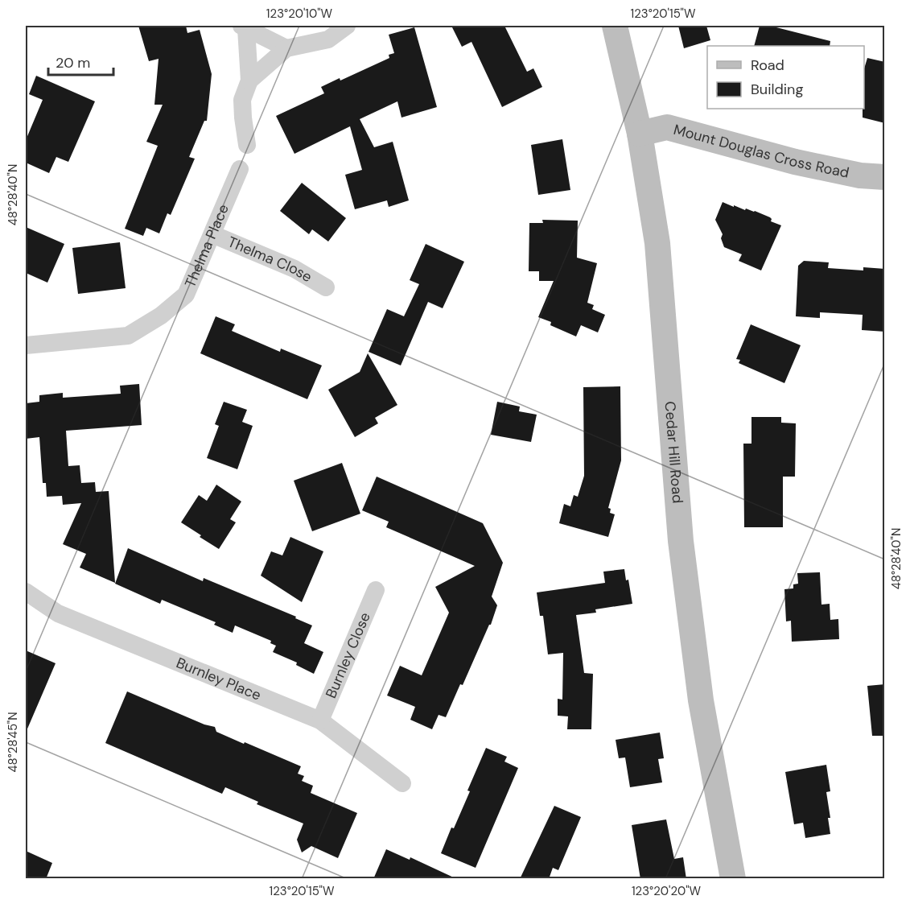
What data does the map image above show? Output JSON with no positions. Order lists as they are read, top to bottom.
{
  "streets": {
    "street": [
      "Mount Douglas Cross Road",
      "Thelma Place",
      "Thelma Close",
      "Cedar Hill Road",
      "Burnley Close",
      "Burnley Place"
    ]
  },
  "crossings": [
    ["Mount Douglas Cross Road", "Cedar Hill Road"],
    ["Thelma Place", "Thelma Close"],
    ["Burnley Close", "Burnley Place"]
  ],
  "legend": ["Road", "Building"],
  "scale_bar": "20 m",
  "coordinates": [
    "123°20'10\"W",
    "123°20'15\"W",
    "48°28'40\"N",
    "48°28'45\"N",
    "123°20'20\"W"
  ]
}
